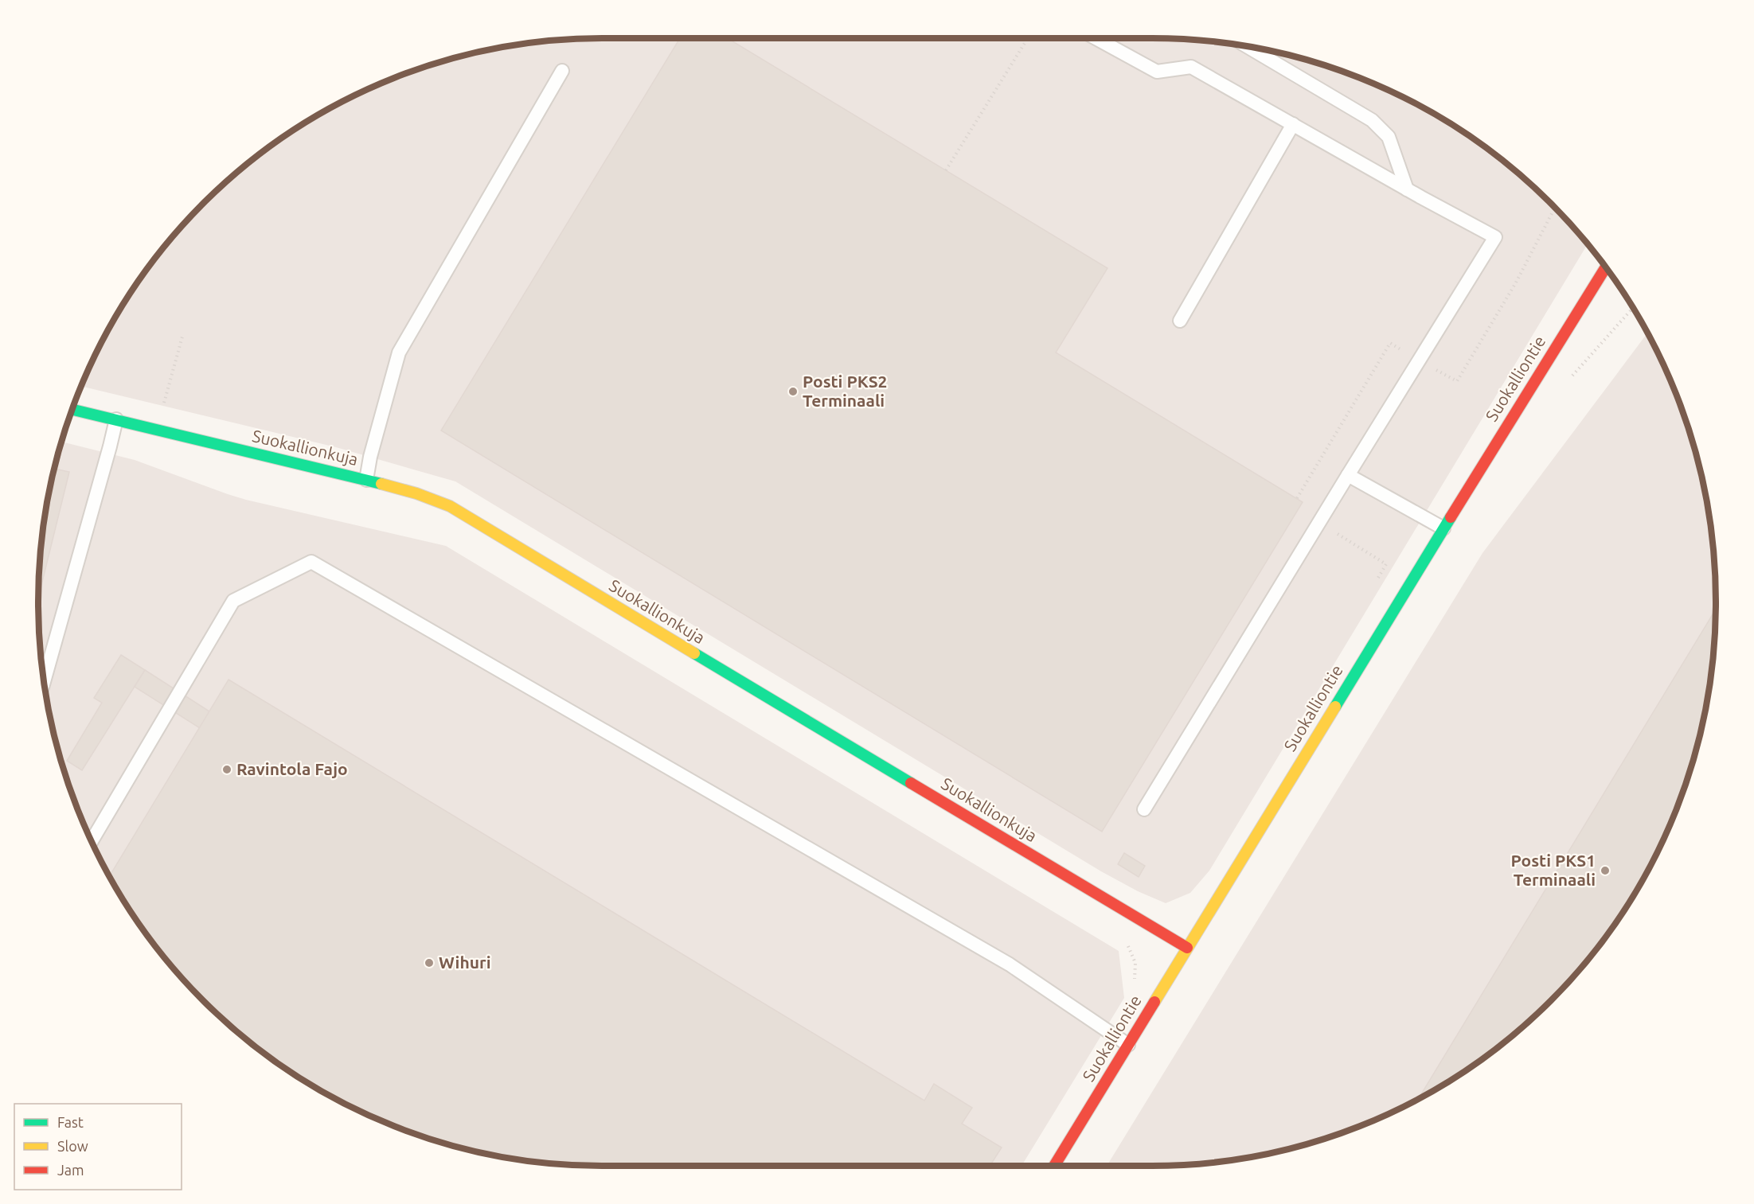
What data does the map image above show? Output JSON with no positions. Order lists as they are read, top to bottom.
{
  "streets": {
    "street": ["Suokalliontie", "Suokallionkuja"]
  },
  "crossings": [
    ["Suokalliontie", "Suokallionkuja"]
  ],
  "places": [
    "Posti PKS2 Terminaali",
    "Ravintola Fajo",
    "Posti PKS1 Terminaali",
    "Wihuri"
  ],
  "legend": ["Fast", "Slow", "Jam"]
}
